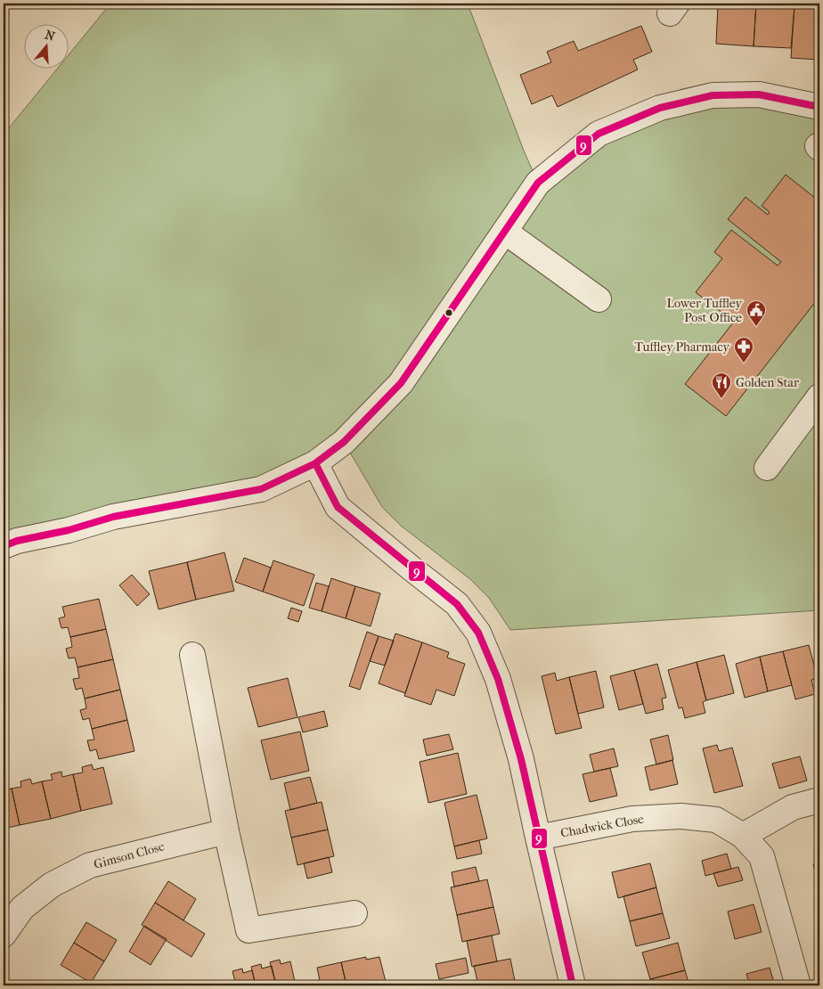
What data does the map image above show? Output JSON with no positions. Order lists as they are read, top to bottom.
{
  "streets": {
    "street": ["Chadwick Close", "Gimson Close"]
  },
  "places": {
    "public building": ["Lower Tuffley Post Office"],
    "pharmacy": ["Tuffley Pharmacy"],
    "restaurant": ["Golden Star"]
  },
  "lines": ["transit line 9"],
  "north": "top"
}
